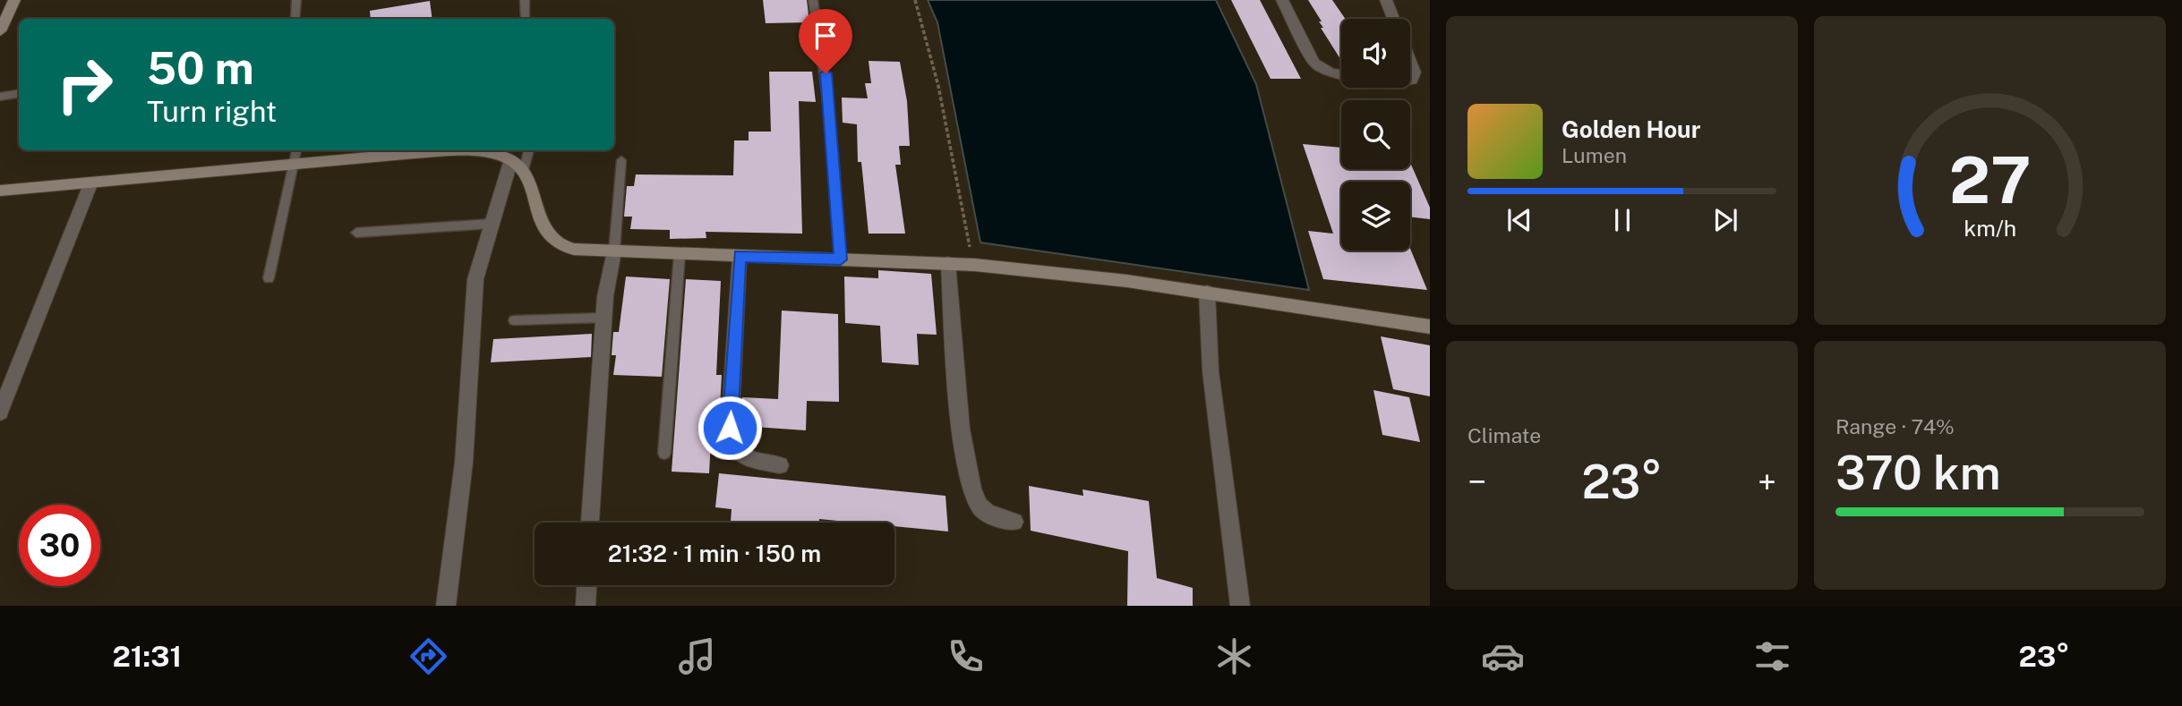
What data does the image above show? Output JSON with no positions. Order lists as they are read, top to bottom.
{
  "page": {
    "turn": ["50 m", "Turn right"],
    "song": ["Golden Hour", "Lumen"],
    "tile": [
      "Climate",
      ["Range · 74%", "370 km"]
    ],
    "heat": ["−", "23°", "+"],
    "limit": "30",
    "trip": "21:32 · 1 min · 150 m",
    "tabs": ["21:31", "23°"],
    "gauge": ["27", "km/h"]
  }
}
